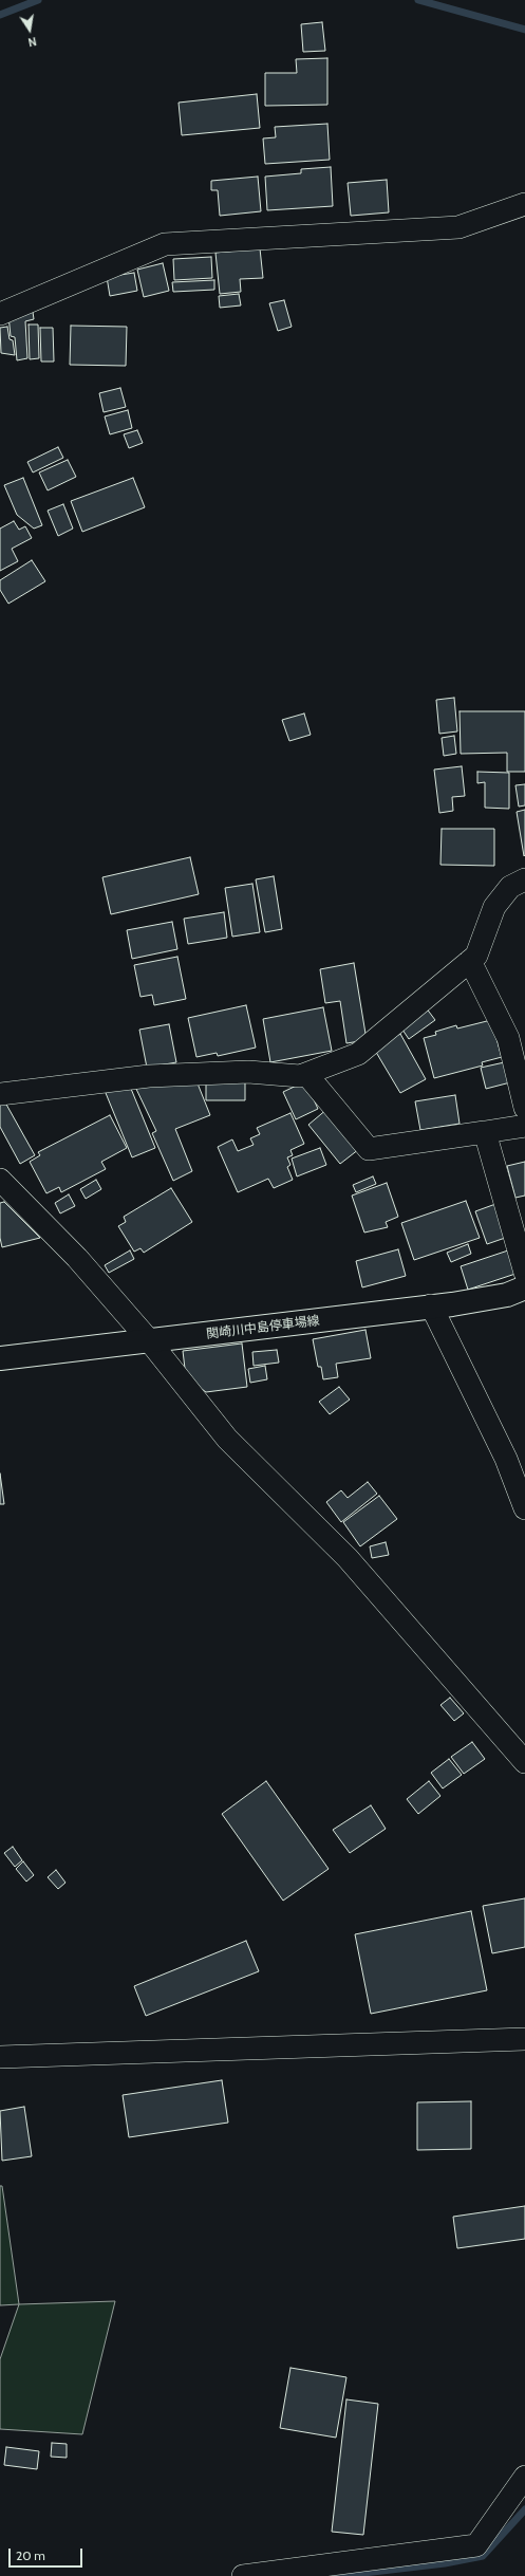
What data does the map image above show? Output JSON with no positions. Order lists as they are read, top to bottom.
{
  "streets": {
    "main road": ["関崎川中島停車場線"]
  },
  "scale_bar": "20 m",
  "north": "bottom"
}
